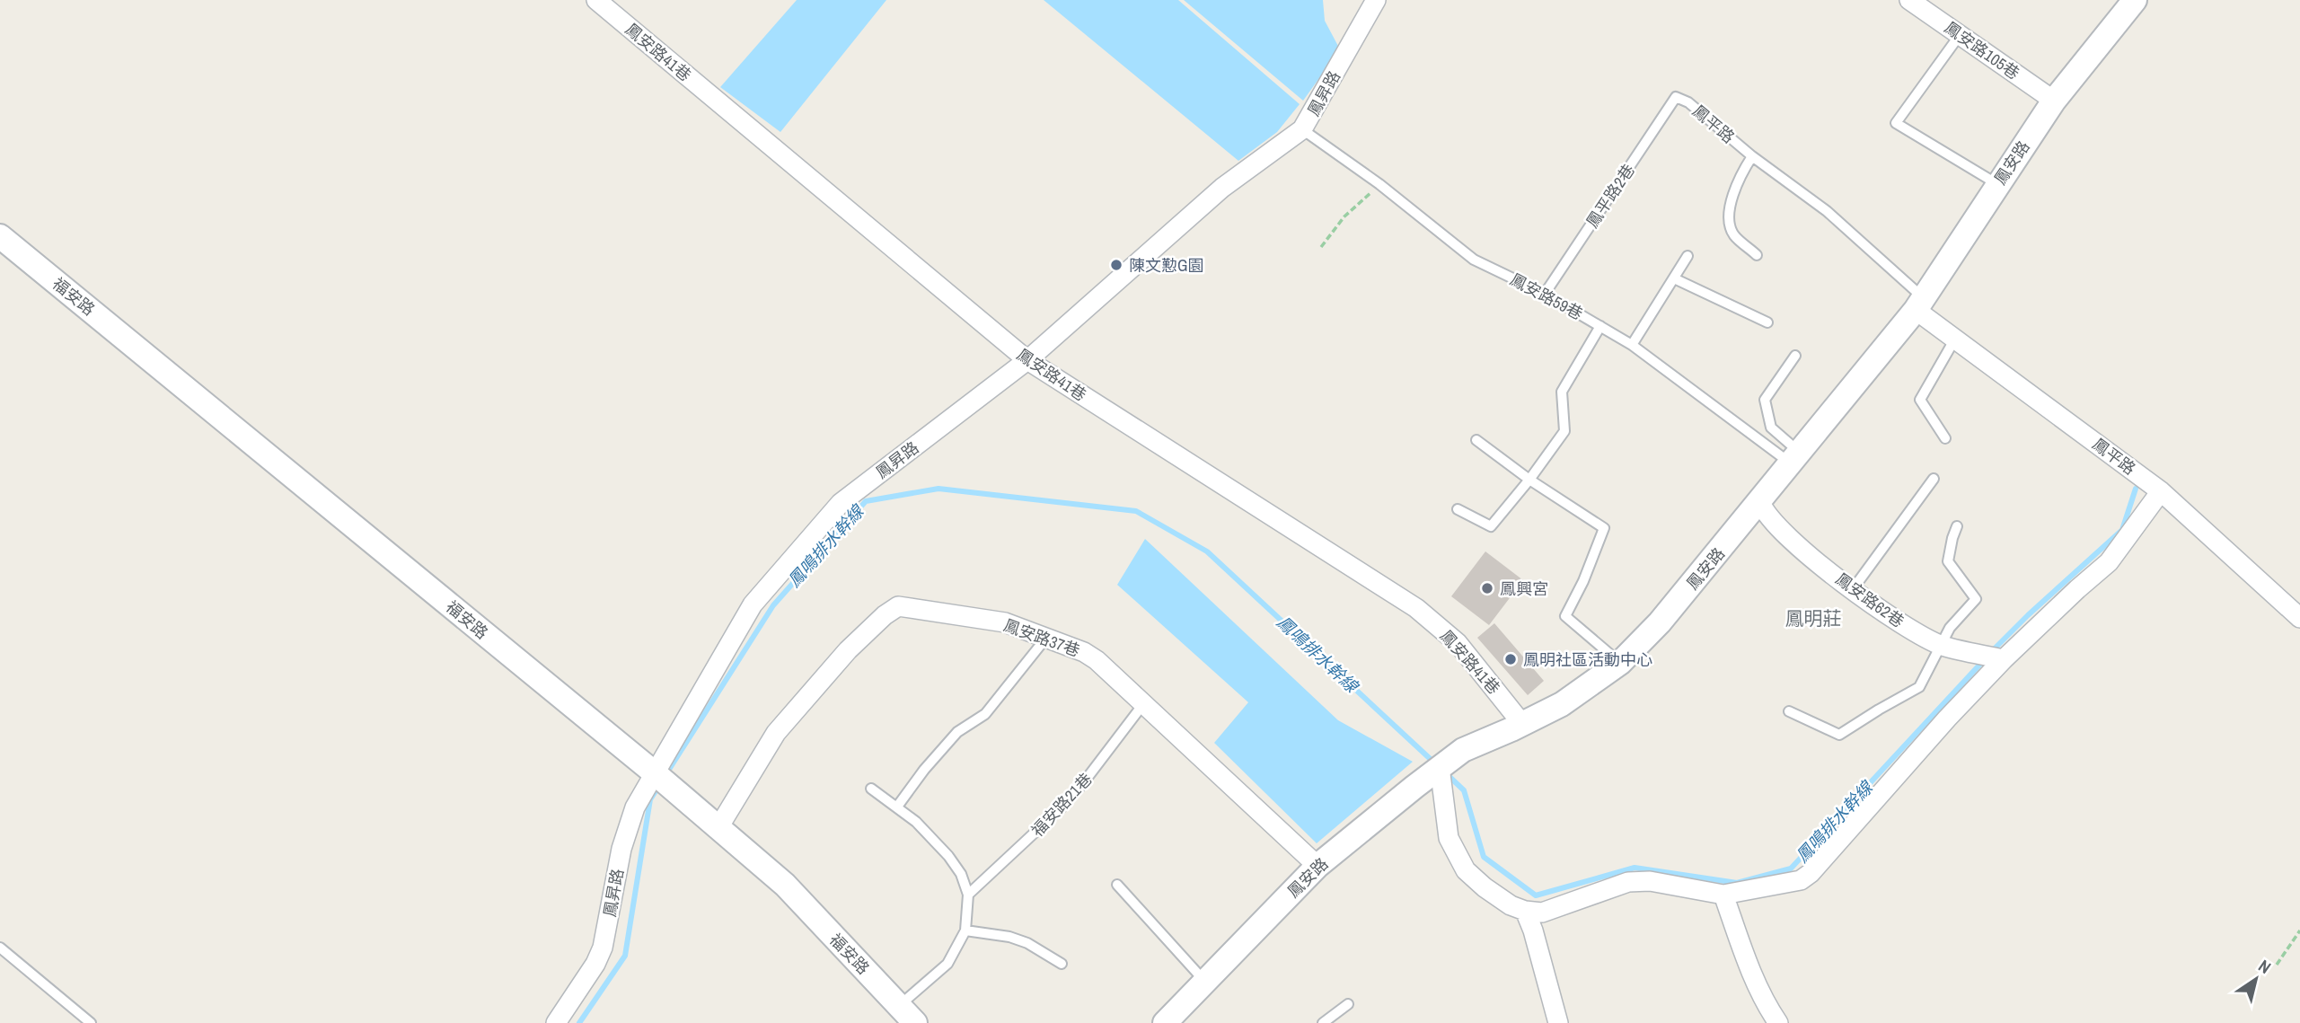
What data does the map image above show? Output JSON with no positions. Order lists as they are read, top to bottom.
{
  "streets": {
    "street": [
      "鳳安路105巷",
      "鳳安路41巷",
      "鳳昇路",
      "鳳平路",
      "鳳安路",
      "福安路",
      "鳳安路62巷",
      "鳳安路37巷"
    ],
    "lane": ["鳳平路2巷", "鳳安路59巷", "福安路21巷"]
  },
  "crossings": [
    ["鳳安路105巷", "鳳安路"],
    ["鳳安路41巷", "鳳昇路"],
    ["鳳安路41巷", "鳳安路"],
    ["鳳昇路", "福安路"],
    ["鳳昇路", "鳳安路59巷"],
    ["鳳平路", "鳳安路"],
    ["鳳平路", "鳳平路2巷"],
    ["鳳安路", "鳳安路59巷"],
    ["鳳安路", "鳳安路62巷"],
    ["鳳安路", "鳳安路37巷"],
    ["鳳平路2巷", "鳳安路59巷"],
    ["福安路", "鳳安路37巷"],
    ["鳳安路37巷", "福安路21巷"]
  ],
  "districts": ["鳳明莊"],
  "water": ["鳳鳴排水幹線"],
  "places": ["陳文懃G園", "鳳興宮", "鳳明社區活動中心"],
  "north": "top right"
}
